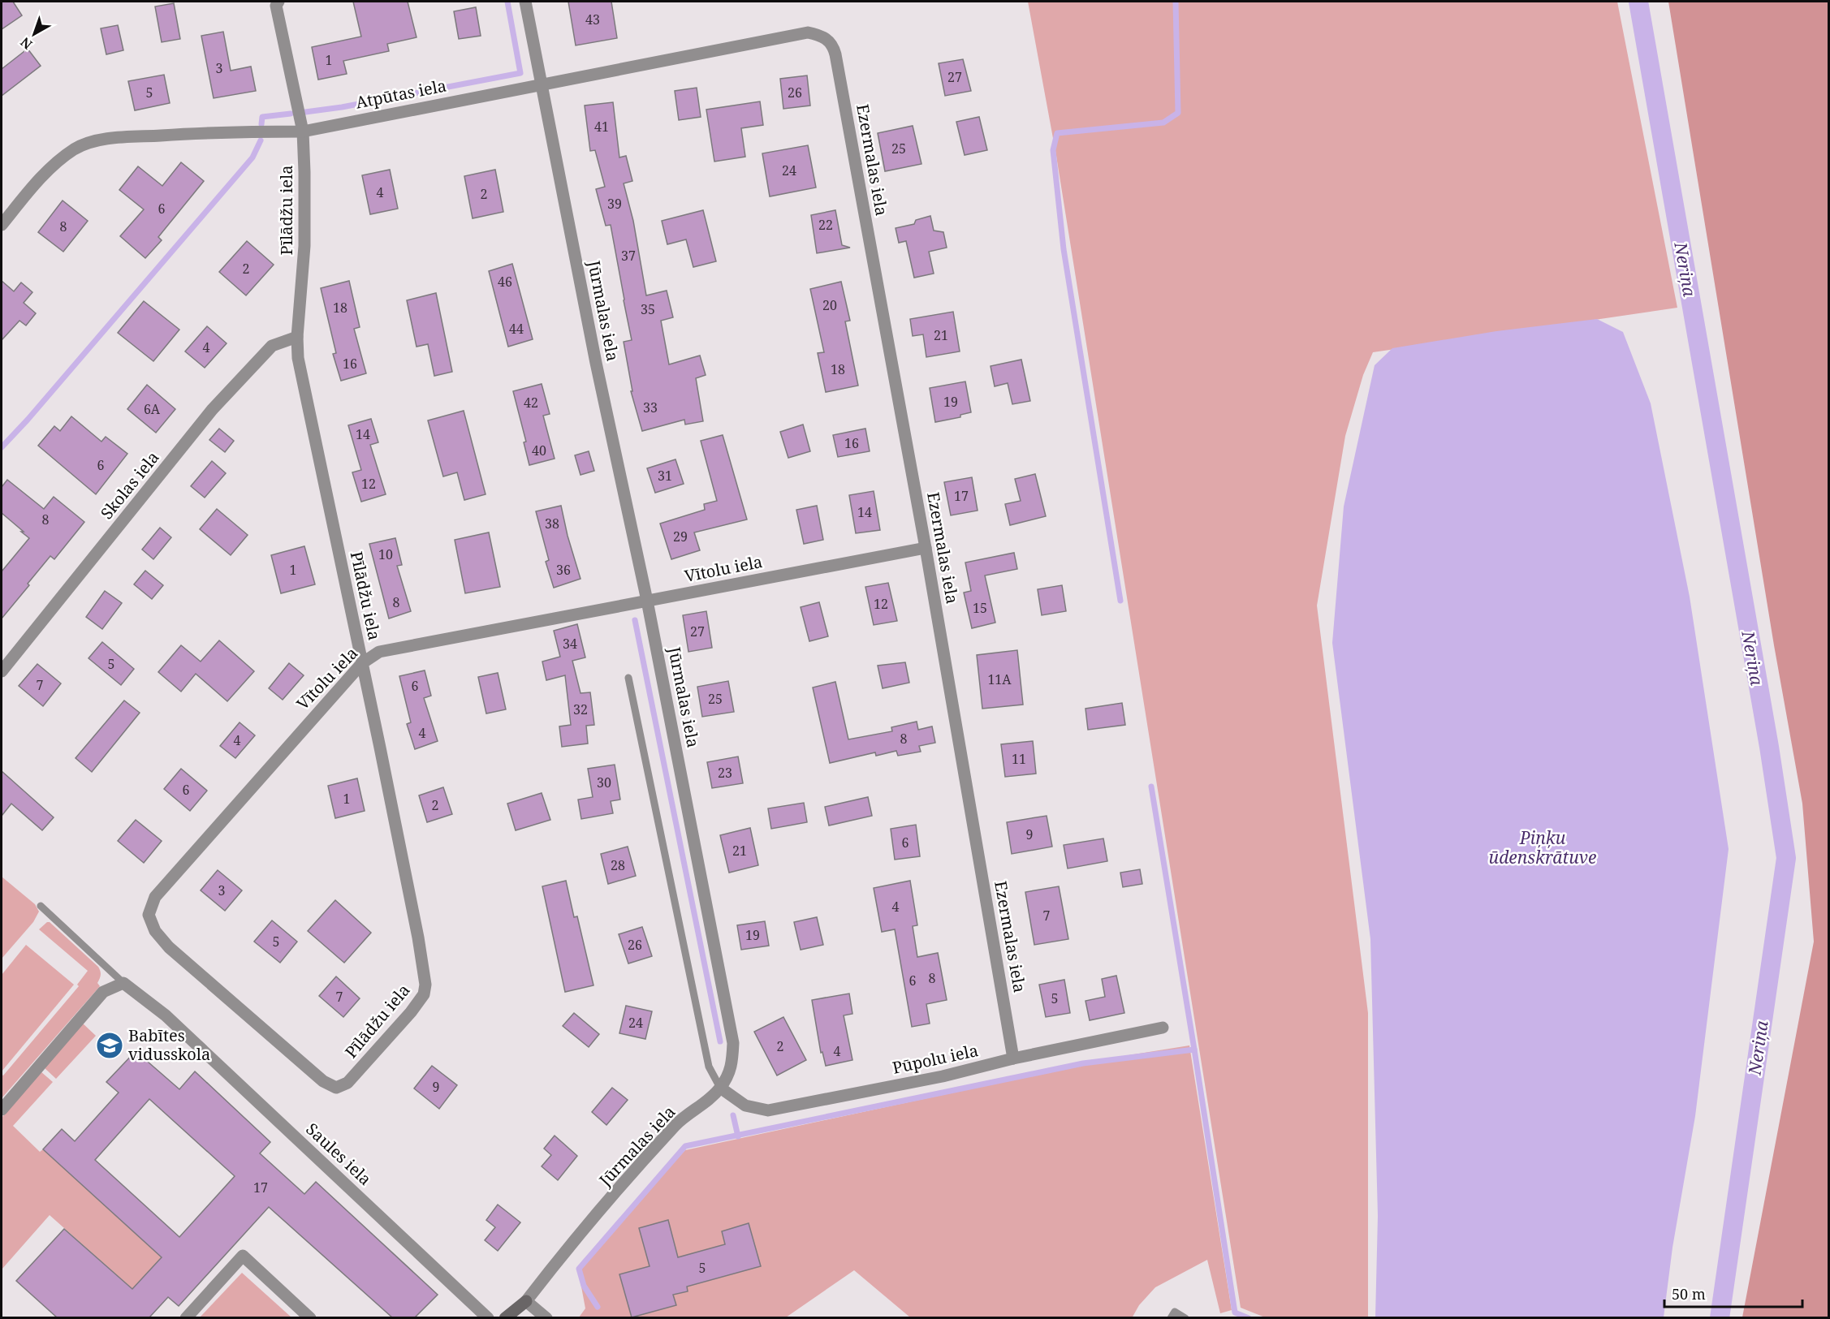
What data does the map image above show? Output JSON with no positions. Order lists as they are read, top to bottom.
{
  "streets": {
    "street": [
      "Atpūtas iela",
      "Ezermalas iela",
      "Pīlādžu iela",
      "Jūrmalas iela",
      "Skolas iela",
      "Vītolu iela",
      "Pūpolu iela",
      "Saules iela"
    ]
  },
  "crossings": [
    ["Atpūtas iela", "Ezermalas iela"],
    ["Atpūtas iela", "Pīlādžu iela"],
    ["Atpūtas iela", "Jūrmalas iela"],
    ["Ezermalas iela", "Vītolu iela"],
    ["Ezermalas iela", "Pūpolu iela"],
    ["Pīlādžu iela", "Skolas iela"],
    ["Pīlādžu iela", "Vītolu iela"],
    ["Jūrmalas iela", "Vītolu iela"],
    ["Jūrmalas iela", "Pūpolu iela"]
  ],
  "water": ["Neriņa", "Piņķu ūdenskrātuve"],
  "places": {
    "school or university": ["Babītes vidusskola"]
  },
  "house_numbers": [
    "43",
    "1",
    "3",
    "27",
    "5",
    "26",
    "41",
    "25",
    "24",
    "4",
    "2",
    "39",
    "6",
    "22",
    "8",
    "37",
    "2",
    "46",
    "20",
    "18",
    "35",
    "44",
    "21",
    "4",
    "16",
    "18",
    "19",
    "42",
    "33",
    "6A",
    "14",
    "16",
    "40",
    "6",
    "31",
    "12",
    "17",
    "14",
    "8",
    "38",
    "29",
    "10",
    "1",
    "36",
    "8",
    "12",
    "15",
    "27",
    "34",
    "5",
    "11A",
    "7",
    "6",
    "25",
    "32",
    "4",
    "8",
    "4",
    "11",
    "23",
    "30",
    "6",
    "1",
    "2",
    "9",
    "6",
    "21",
    "28",
    "3",
    "4",
    "7",
    "19",
    "5",
    "26",
    "8",
    "6",
    "7",
    "5",
    "24",
    "2",
    "4",
    "9",
    "17",
    "5"
  ],
  "scale_bar": "50 m",
  "north": "bottom left"
}
